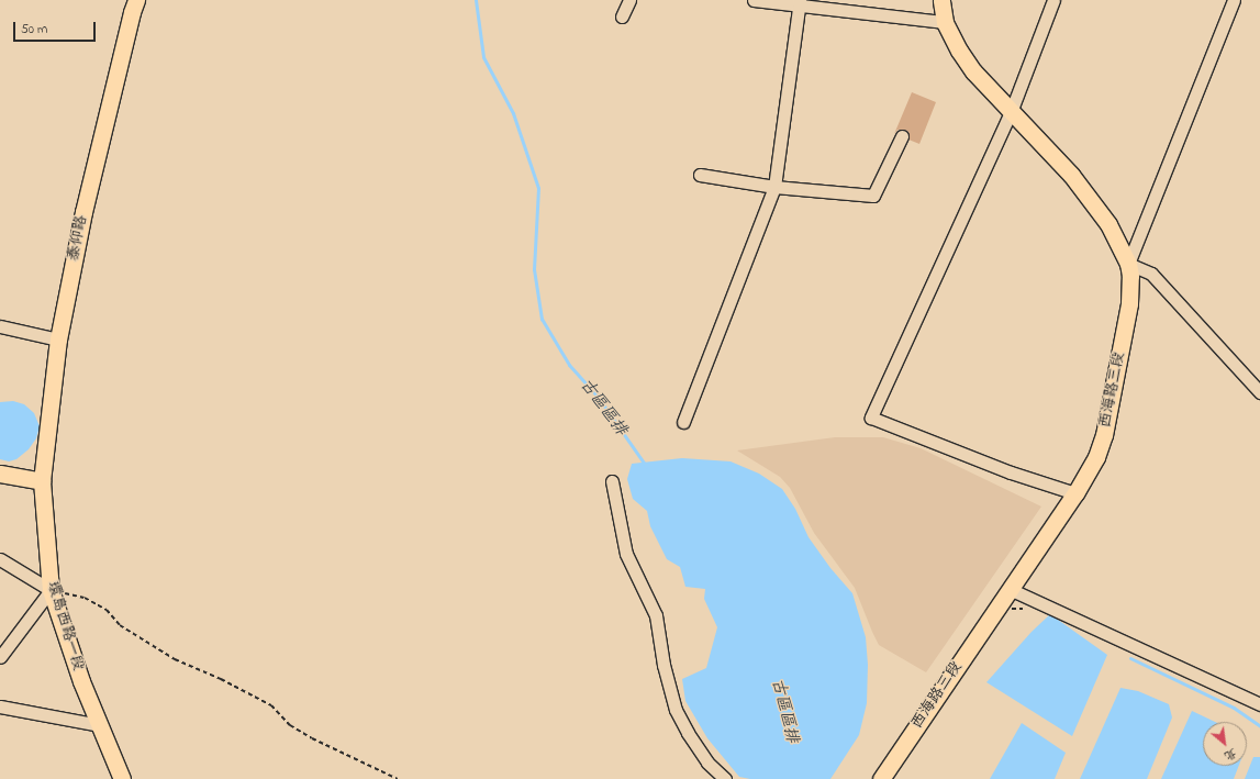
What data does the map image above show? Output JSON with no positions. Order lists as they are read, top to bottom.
{
  "streets": {
    "main road": ["泰仰路", "西海路三段", "環島西路一段"]
  },
  "crossings": [
    ["泰仰路", "環島西路一段"]
  ],
  "water": ["古區區排"],
  "scale_bar": "50 m",
  "north": "bottom right"
}
